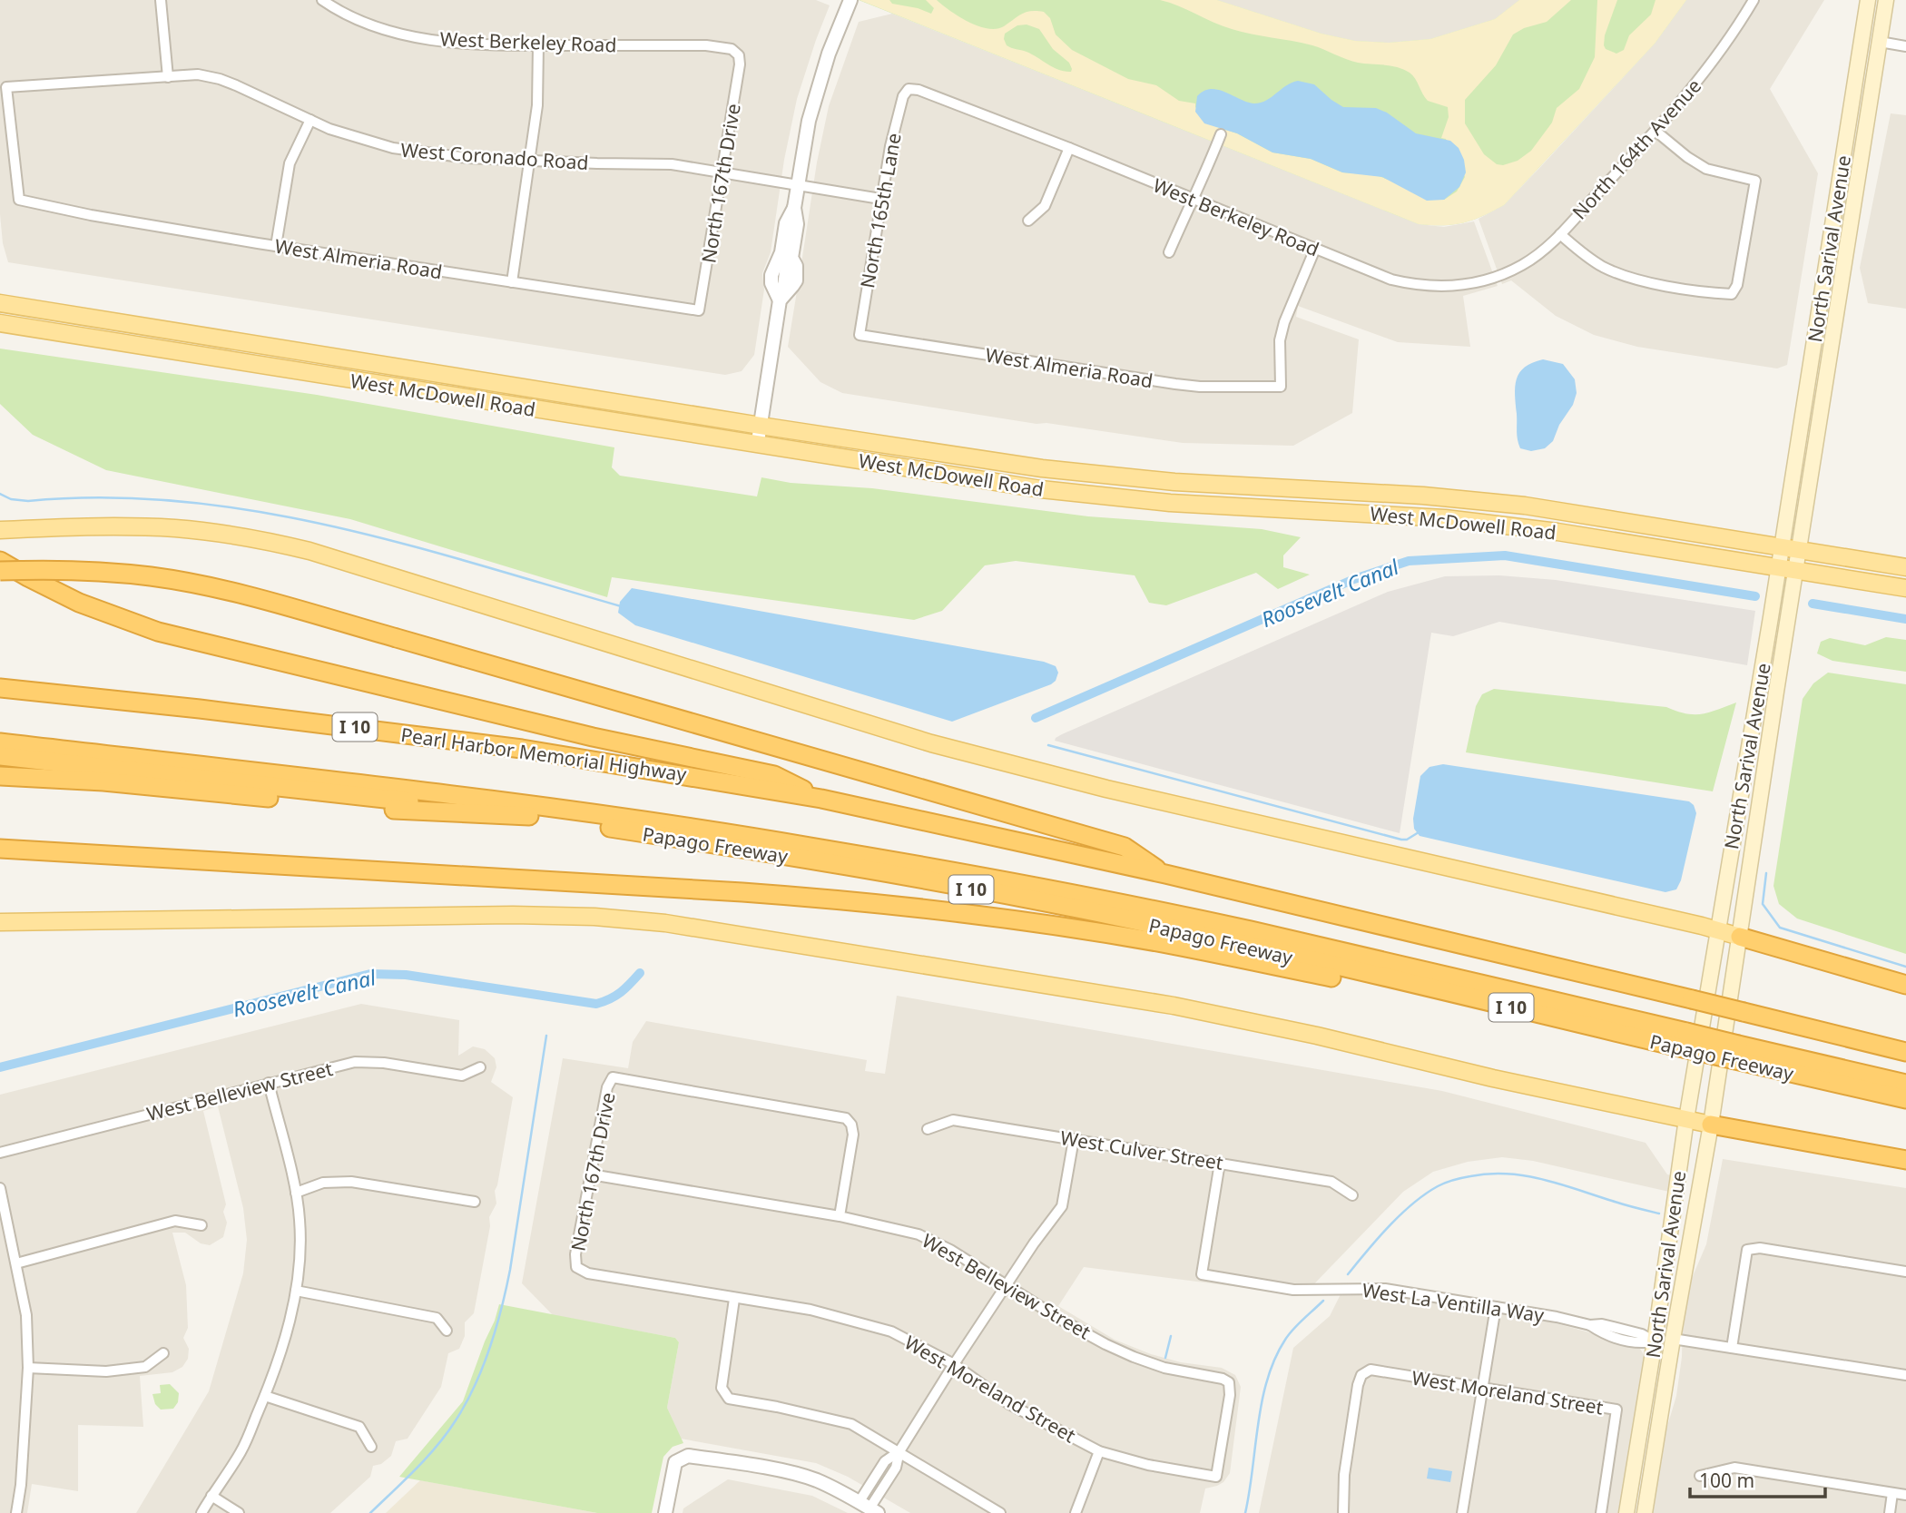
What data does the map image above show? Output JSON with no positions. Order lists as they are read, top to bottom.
{
  "streets": {
    "highway": ["I 10", "Pearl Harbor Memorial Highway", "Papago Freeway"],
    "main road": ["North Sarival Avenue", "West McDowell Road"],
    "street": [
      "West Berkeley Road",
      "North 164th Avenue",
      "West Coronado Road",
      "North 167th Drive",
      "North 165th Lane",
      "West Almeria Road",
      "West Belleview Street",
      "West Culver Street",
      "West La Ventilla Way",
      "West Moreland Street"
    ]
  },
  "crossings": [
    ["West Berkeley Road", "North 164th Avenue"],
    ["West Berkeley Road", "North 167th Drive"],
    ["West Berkeley Road", "North 165th Lane"],
    ["West Berkeley Road", "West Almeria Road"],
    ["West Coronado Road", "North 167th Drive"],
    ["West Coronado Road", "North 165th Lane"],
    ["West Coronado Road", "West Almeria Road"],
    ["North 167th Drive", "West Almeria Road"],
    ["North 167th Drive", "West Belleview Street"],
    ["North 167th Drive", "West Moreland Street"],
    ["North 165th Lane", "West Almeria Road"],
    ["North Sarival Avenue", "West McDowell Road"],
    ["North Sarival Avenue", "West La Ventilla Way"],
    ["I 10", "Pearl Harbor Memorial Highway"],
    ["I 10", "Papago Freeway"],
    ["West Belleview Street", "West Moreland Street"],
    ["West Culver Street", "West La Ventilla Way"]
  ],
  "water": ["Roosevelt Canal"],
  "scale_bar": "100 m"
}
